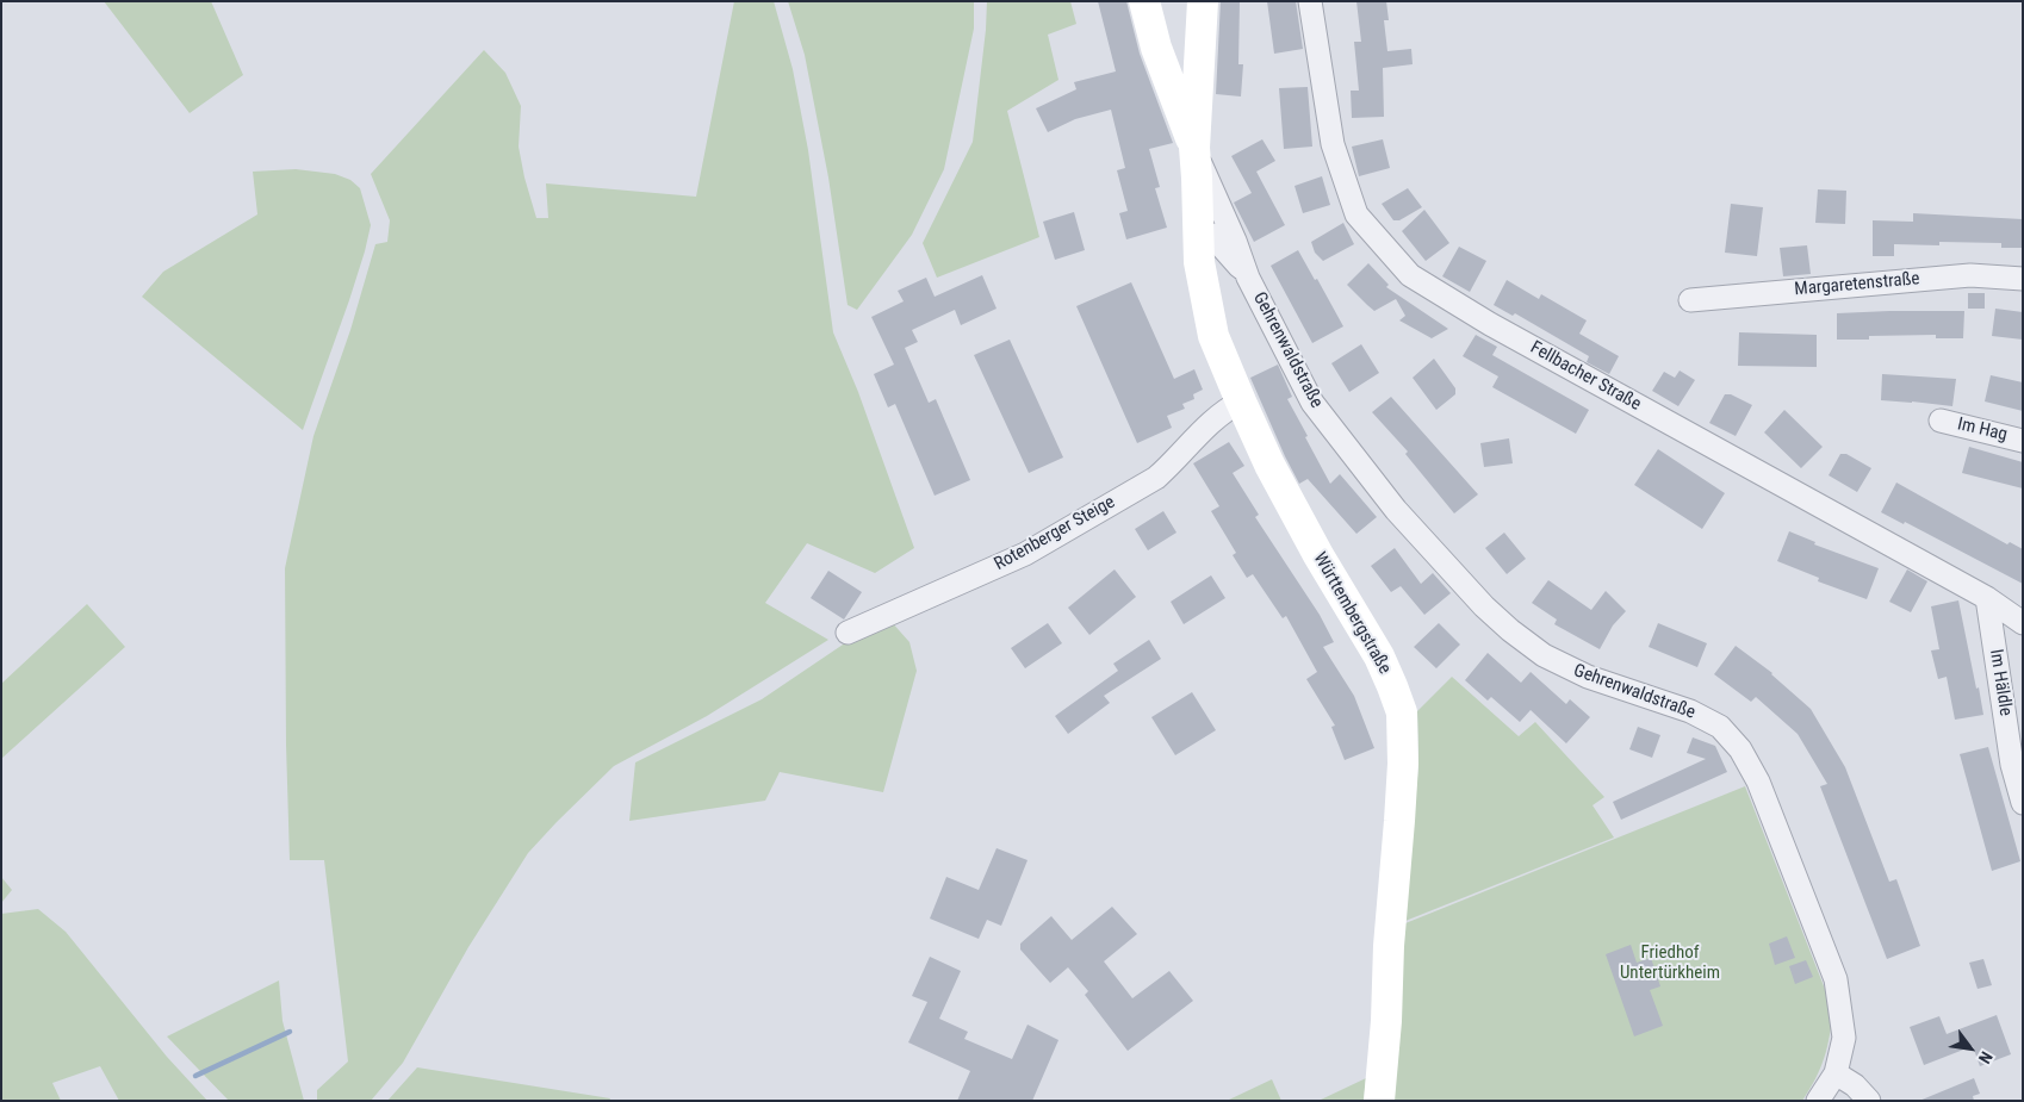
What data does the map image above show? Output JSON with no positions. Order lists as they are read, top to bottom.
{
  "streets": {
    "street": [
      "Margaretenstraße",
      "Gehrenwaldstraße",
      "Fellbacher Straße",
      "Im Hag",
      "Rotenberger Steige",
      "Württembergstraße",
      "Im Häldle"
    ]
  },
  "crossings": [
    ["Gehrenwaldstraße", "Württembergstraße"],
    ["Fellbacher Straße", "Im Häldle"],
    ["Rotenberger Steige", "Württembergstraße"]
  ],
  "parks": ["Friedhof Untertürkheim"],
  "north": "bottom right"
}
